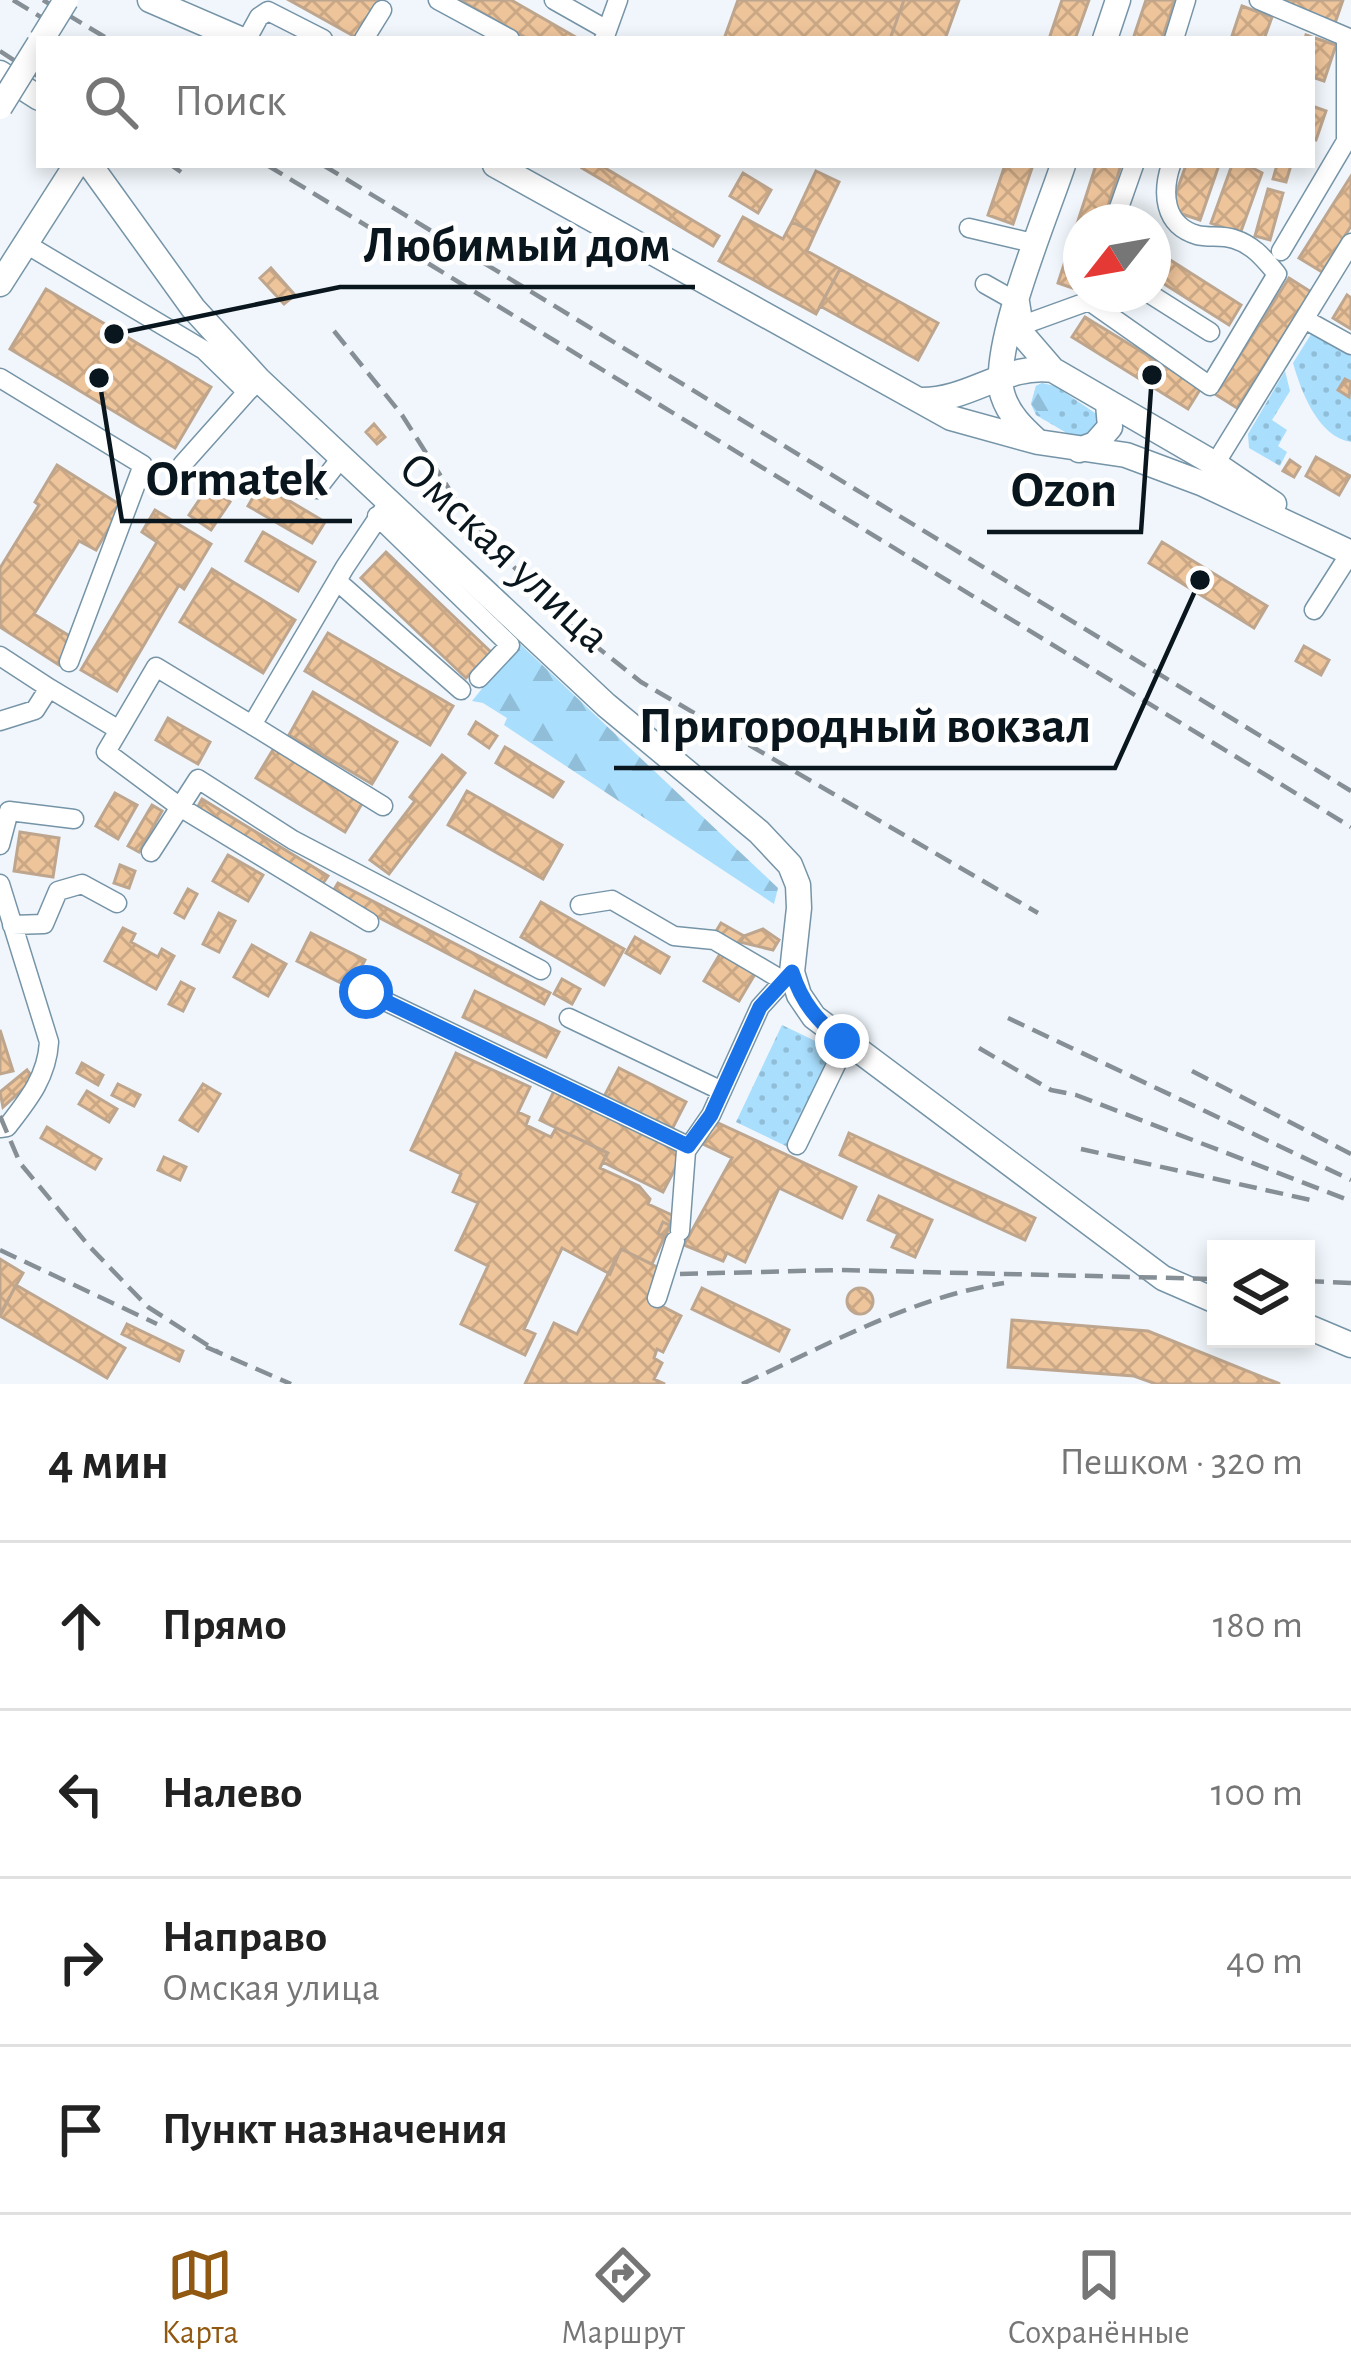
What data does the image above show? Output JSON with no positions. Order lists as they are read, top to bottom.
{
  "streets": {
    "main road": ["Омская улица"]
  },
  "places": [
    "Любимый дом",
    "Ozon",
    "Ormatek",
    "Пригородный вокзал"
  ],
  "north": "bottom left",
  "page": {
    "search": "Поиск",
    "heading": ["4 мин", "Пешком · 320 m"],
    "list": [
      ["Прямо", "180 m"],
      ["Налево", "100 m"],
      ["Направо", "Омская улица", "40 m"],
      "Пункт назначения"
    ],
    "nav": ["Карта", "Маршрут", "Сохранённые"]
  }
}
